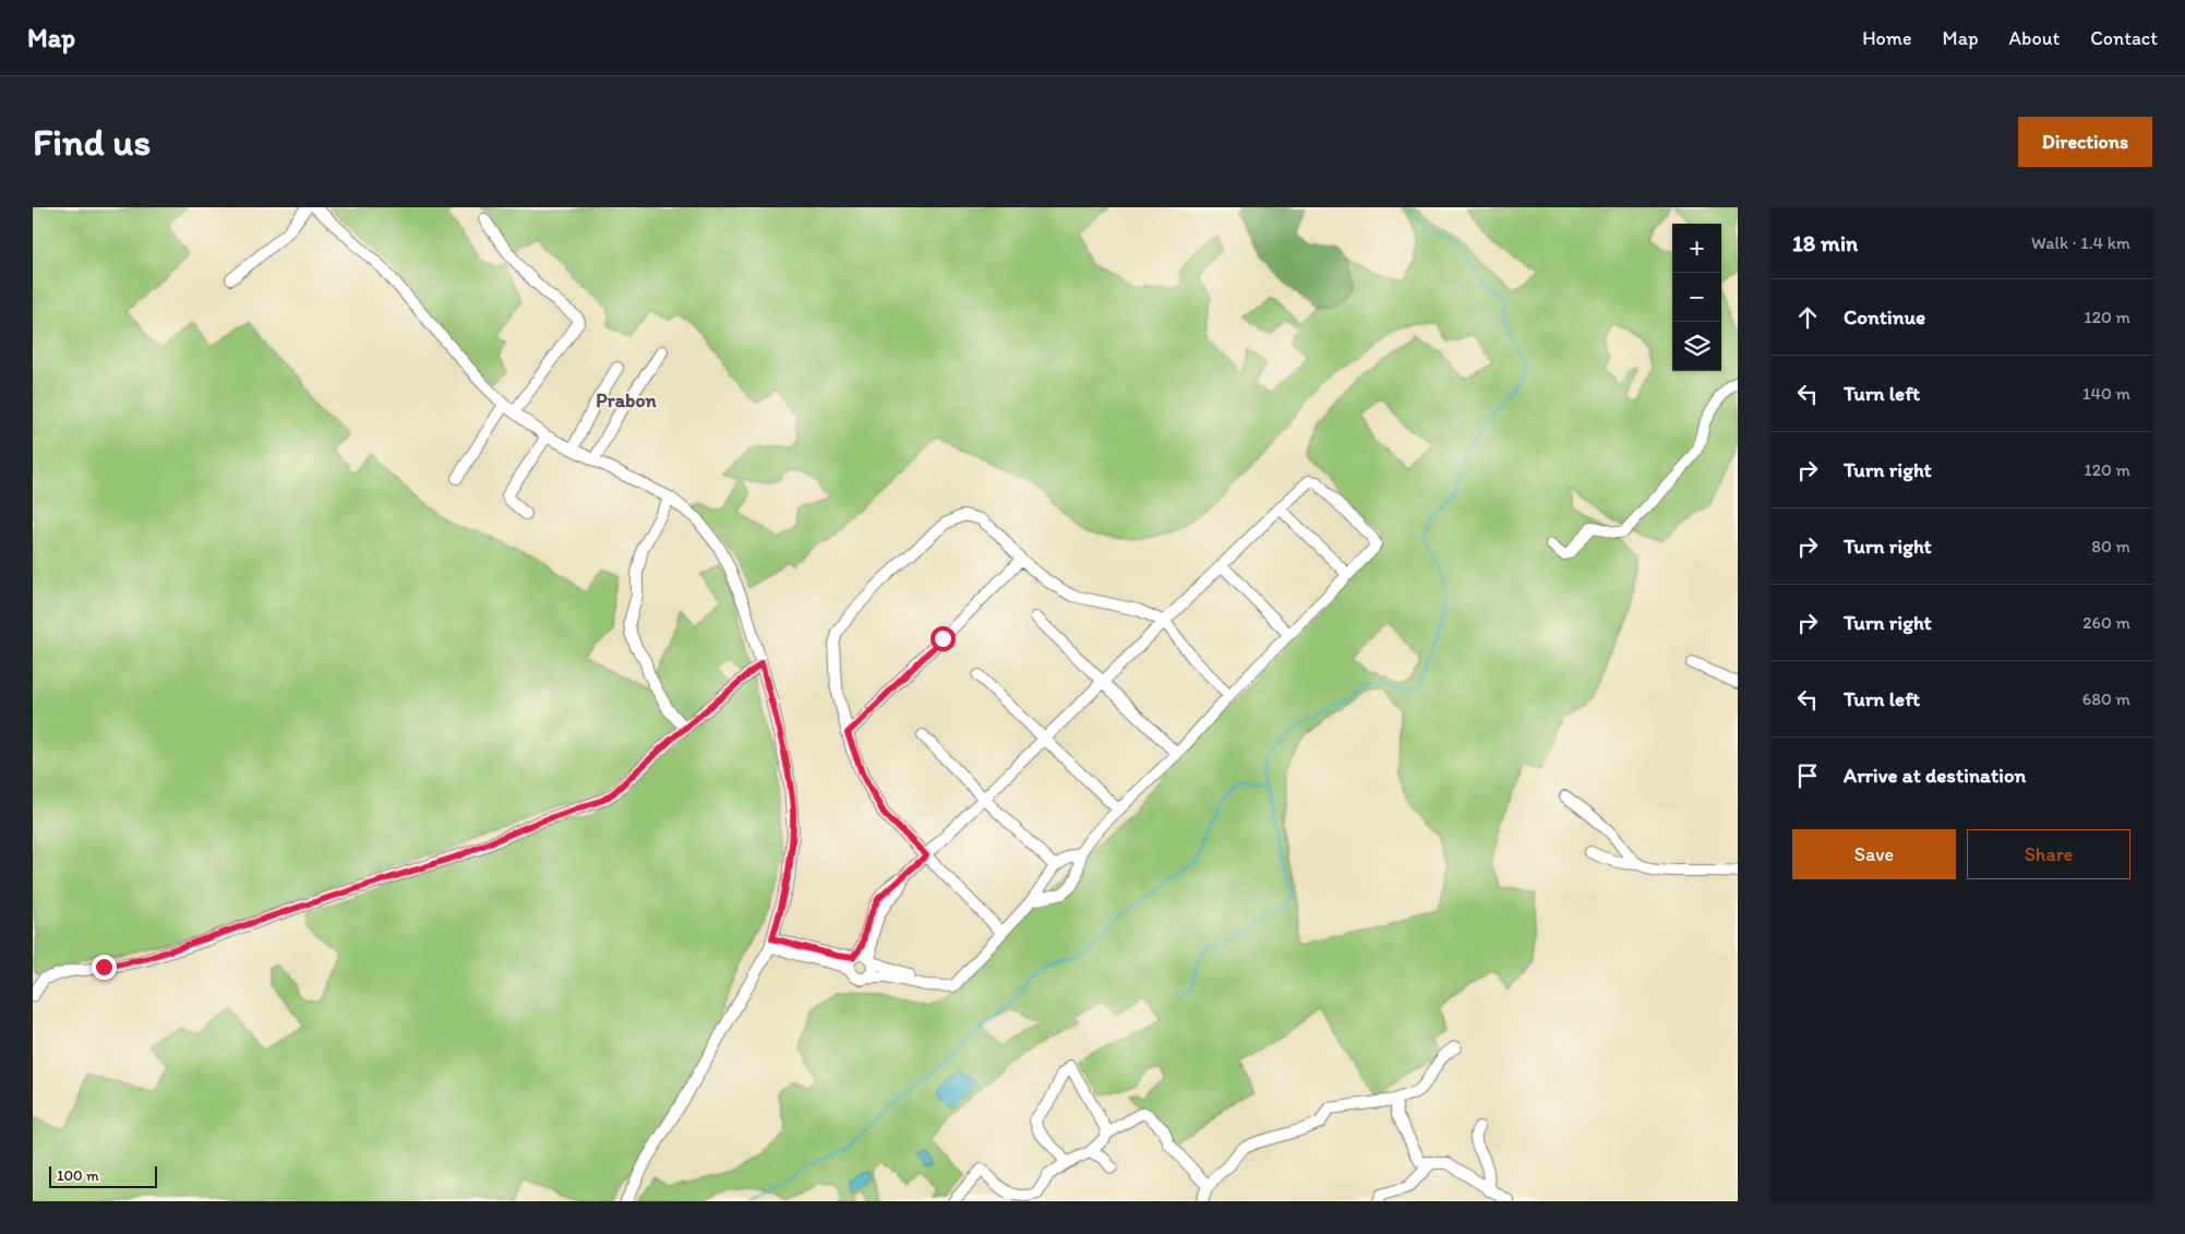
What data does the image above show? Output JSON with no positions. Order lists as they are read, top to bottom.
{
  "districts": ["Prabon"],
  "scale_bar": "100 m",
  "page": {
    "header": "Map",
    "nav": [
      "Home",
      "Map",
      "About",
      "Contact"
    ],
    "buttons": [
      "Directions",
      ["Save", "Share"]
    ],
    "title": "Find us",
    "heading": ["18 min", "Walk · 1.4 km"],
    "map_buttons": ["+", "−"],
    "list": [
      ["Continue", "120 m"],
      ["Turn left", "140 m"],
      ["Turn right", "120 m"],
      ["Turn right", "80 m"],
      ["Turn right", "260 m"],
      ["Turn left", "680 m"],
      "Arrive at destination"
    ],
    "scale": "100 m"
  }
}
